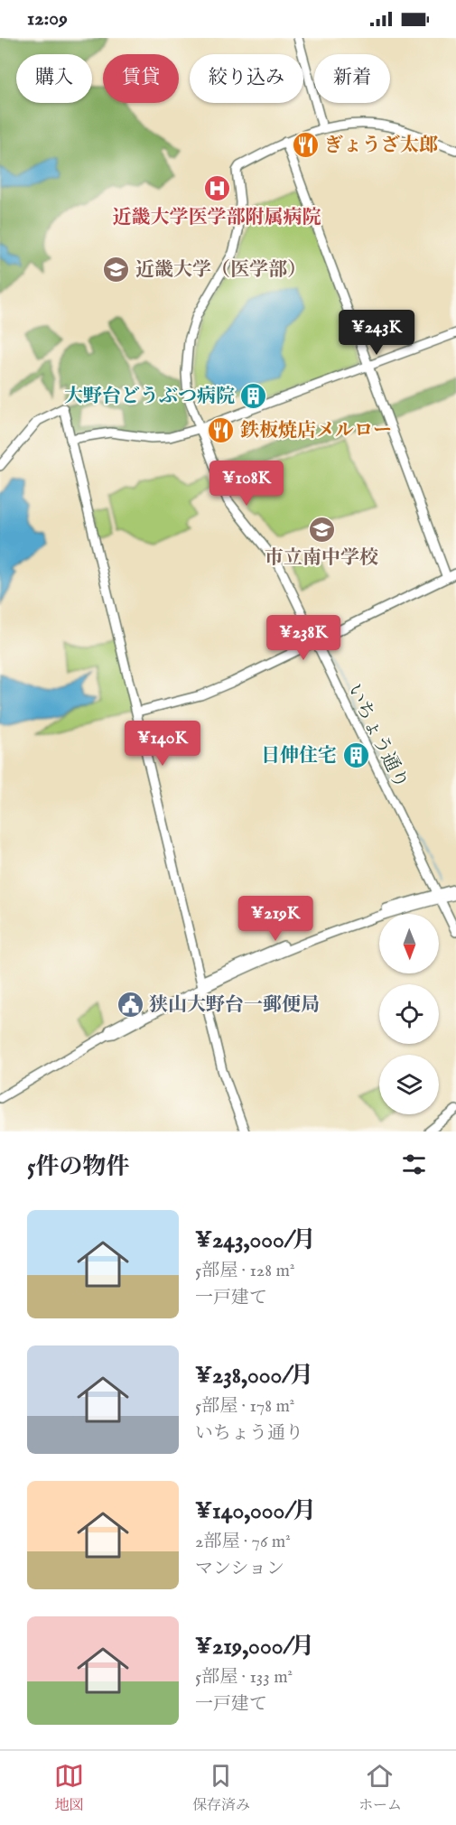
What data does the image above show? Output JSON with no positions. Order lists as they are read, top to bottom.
{
  "streets": {
    "street": ["いちょう通り"]
  },
  "places": {
    "restaurant": ["ぎょうざ太郎", "鉄板焼店メルロー"],
    "hospital": ["近畿大学医学部附属病院"],
    "school or university": ["近畿大学（医学部）", "市立南中学校"],
    "building": ["大野台どうぶつ病院", "日伸住宅"],
    "public building": ["狭山大野台一郵便局"]
  },
  "north": "bottom",
  "page": {
    "status": "12:09",
    "chip": [
      "購入",
      "賃貸",
      "絞り込み",
      "新着"
    ],
    "price": [
      "¥243K",
      "¥108K",
      "¥238K",
      "¥140K",
      "¥219K"
    ],
    "heading": "5件の物件",
    "list": [
      {
        "name": "¥243,000/月",
        "note": "5部屋 · 128 m² · 一戸建て"
      },
      {
        "name": "¥238,000/月",
        "note": "5部屋 · 178 m² · いちょう通り"
      },
      {
        "name": "¥140,000/月",
        "note": "2部屋 · 76 m² · マンション"
      },
      {
        "name": "¥219,000/月",
        "note": "5部屋 · 133 m² · 一戸建て"
      }
    ],
    "tabs": ["地図", "保存済み", "ホーム"]
  }
}
